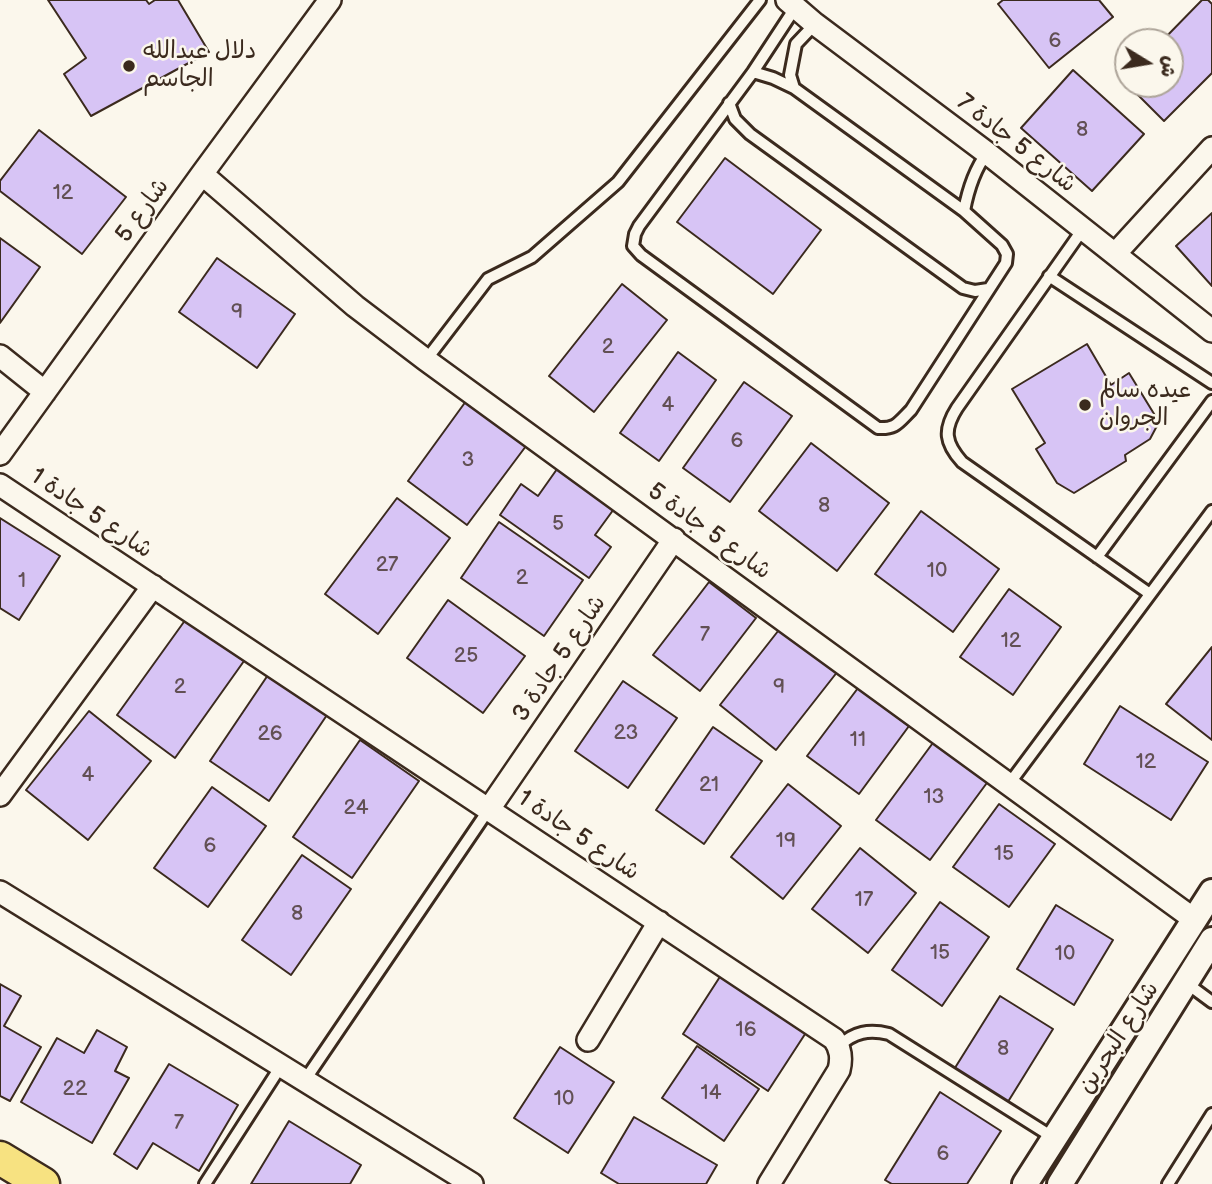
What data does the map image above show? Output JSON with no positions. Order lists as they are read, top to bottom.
{
  "streets": {
    "street": [
      "شارع 5 جادة 7",
      "شارع 5",
      "شارع 5 جادة 1",
      "شارع 5 جادة 5",
      "شارع 5 جادة 3",
      "شارع البحرين"
    ]
  },
  "crossings": [
    ["شارع 5", "شارع 5 جادة 5"],
    ["شارع 5 جادة 1", "شارع 5 جادة 3"],
    ["شارع 5 جادة 5", "شارع 5 جادة 3"],
    ["شارع 5 جادة 5", "شارع البحرين"]
  ],
  "places": ["دلال عبدالله الجاسم", "عيده سالم الجروان"],
  "house_numbers": [
    "6",
    "8",
    "12",
    "9",
    "2",
    "4",
    "6",
    "3",
    "8",
    "5",
    "27",
    "10",
    "2",
    "1",
    "7",
    "12",
    "25",
    "2",
    "9",
    "23",
    "26",
    "11",
    "12",
    "4",
    "21",
    "13",
    "24",
    "19",
    "6",
    "15",
    "17",
    "8",
    "15",
    "10",
    "16",
    "8",
    "22",
    "14",
    "10",
    "7",
    "6"
  ],
  "north": "right"
}
